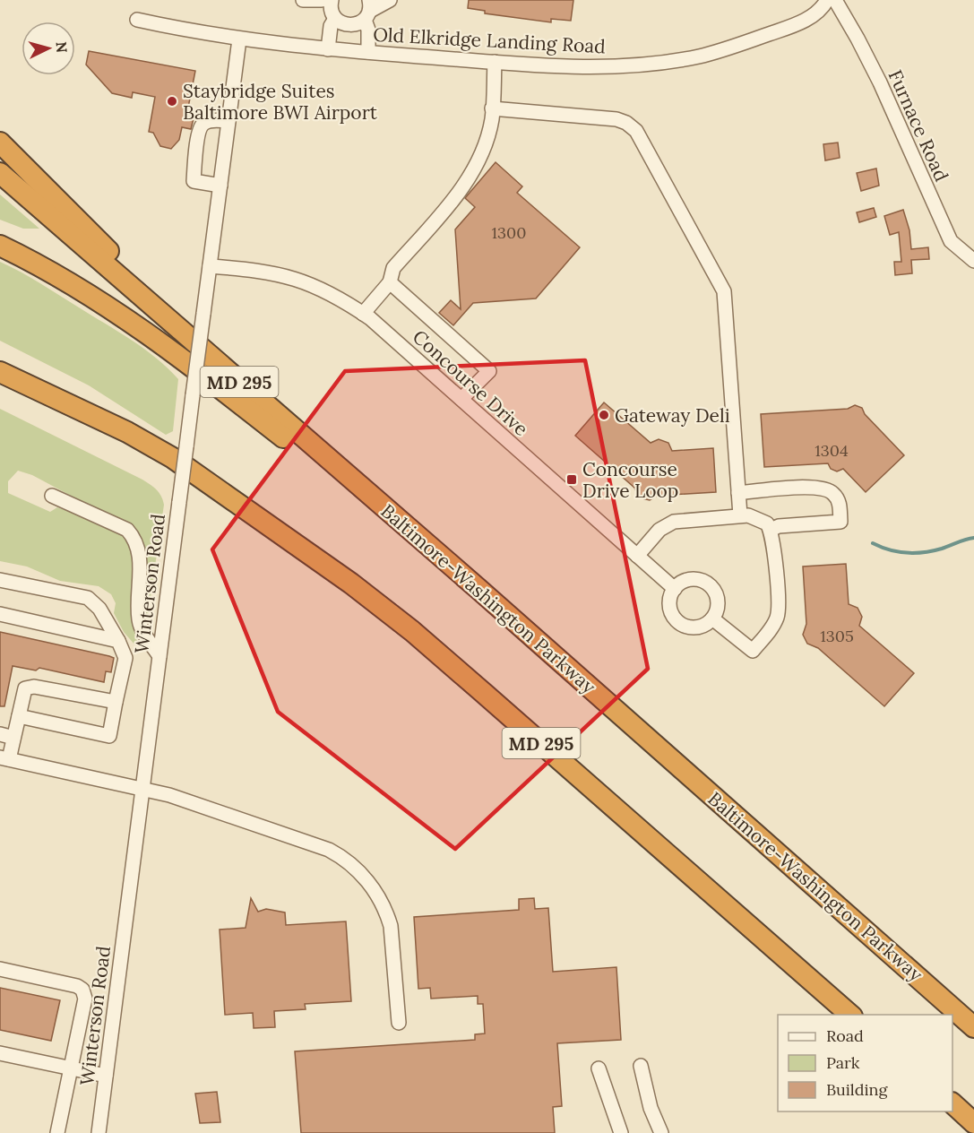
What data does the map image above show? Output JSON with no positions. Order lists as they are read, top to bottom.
{
  "streets": {
    "highway": ["MD 295", "Baltimore-Washington Parkway"],
    "street": [
      "Old Elkridge Landing Road",
      "Furnace Road",
      "Concourse Drive",
      "Winterson Road"
    ]
  },
  "crossings": [
    ["Old Elkridge Landing Road", "Winterson Road"],
    ["Concourse Drive", "Winterson Road"]
  ],
  "places": {
    "other": ["Staybridge Suites Baltimore BWI Airport", "Gateway Deli"],
    "transit": ["Concourse Drive Loop"]
  },
  "house_numbers": ["1300", "1304", "1305"],
  "legend": ["Road", "Park", "Building"],
  "north": "right"
}
